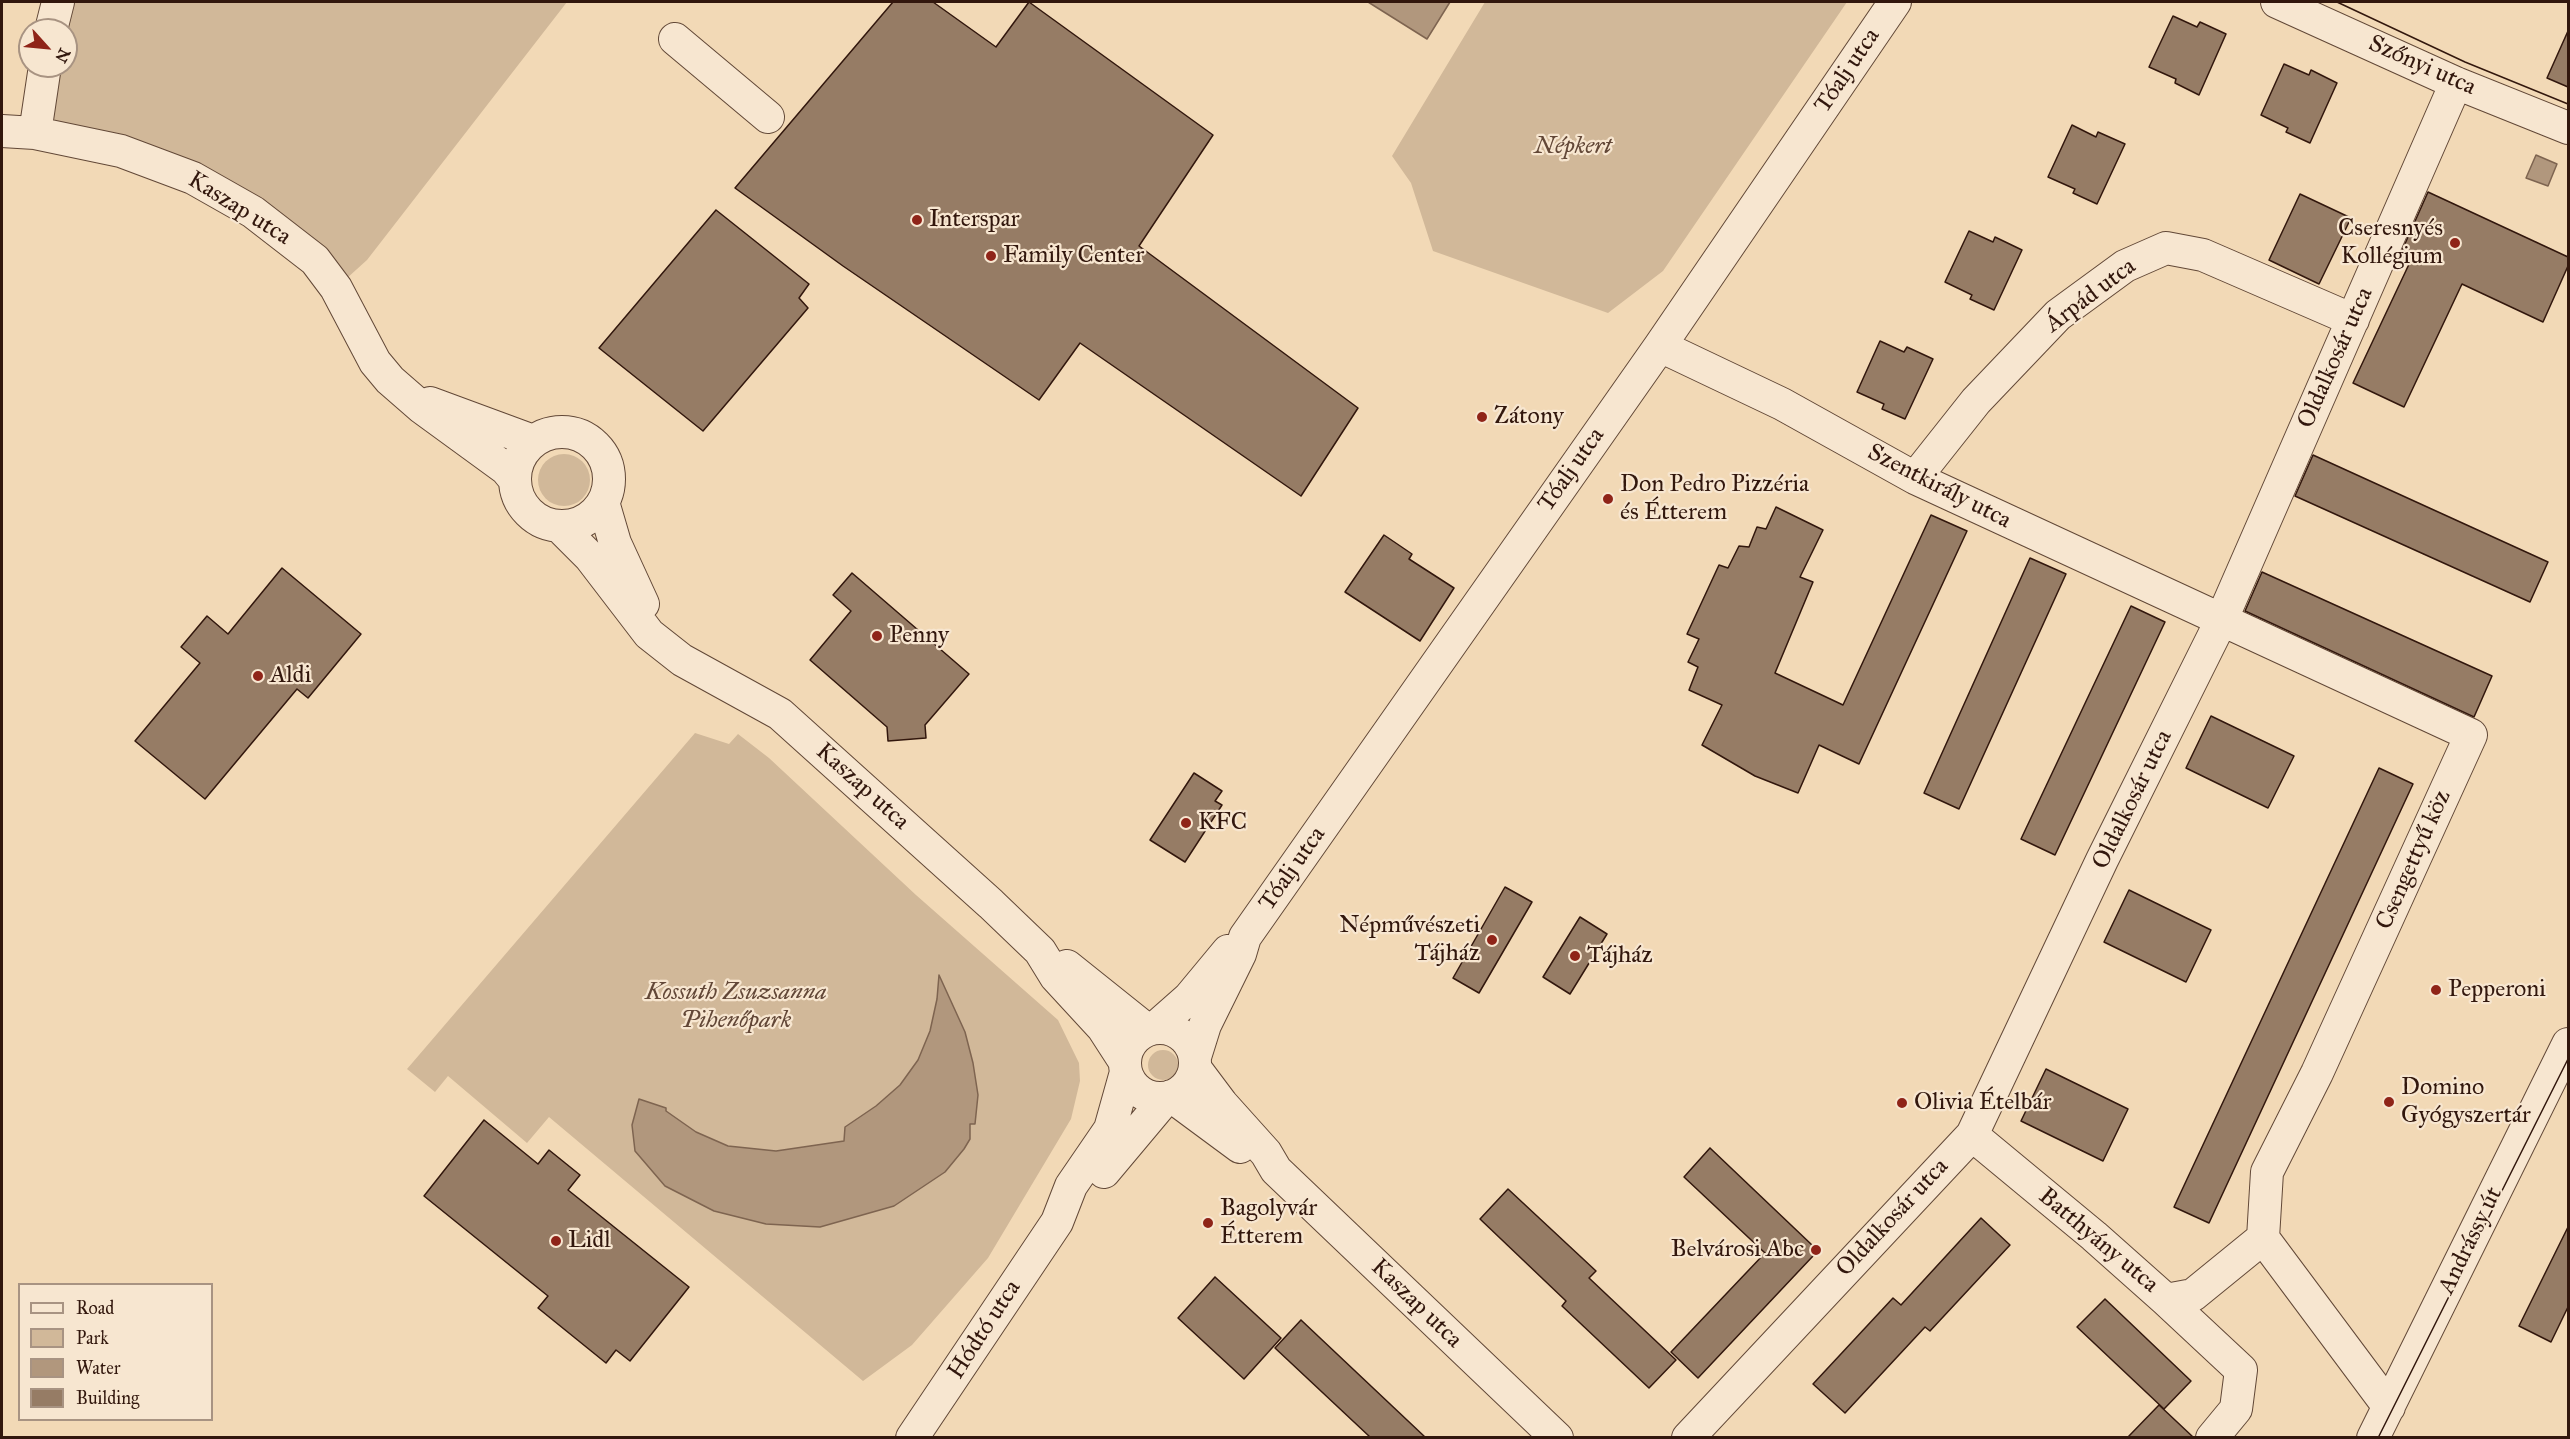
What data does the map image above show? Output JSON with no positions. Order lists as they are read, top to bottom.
{
  "streets": {
    "street": [
      "Szőnyi utca",
      "Tóalj utca",
      "Kaszap utca",
      "Árpád utca",
      "Oldalkosár utca",
      "Szentkirály utca",
      "Csengettyű köz",
      "Batthyány utca",
      "Andrássy út",
      "Hódtó utca"
    ]
  },
  "crossings": [
    ["Szőnyi utca", "Oldalkosár utca"],
    ["Tóalj utca", "Kaszap utca"],
    ["Tóalj utca", "Szentkirály utca"],
    ["Tóalj utca", "Hódtó utca"],
    ["Kaszap utca", "Hódtó utca"],
    ["Árpád utca", "Oldalkosár utca"],
    ["Árpád utca", "Szentkirály utca"],
    ["Oldalkosár utca", "Szentkirály utca"],
    ["Oldalkosár utca", "Csengettyű köz"],
    ["Oldalkosár utca", "Batthyány utca"],
    ["Szentkirály utca", "Csengettyű köz"],
    ["Csengettyű köz", "Batthyány utca"]
  ],
  "parks": ["Népkert", "Kossuth Zsuzsanna Pihenőpark"],
  "places": [
    "Interspar",
    "Cseresnyés Kollégium",
    "Family Center",
    "Zátony",
    "Don Pedro Pizzéria és Étterem",
    "Penny",
    "Aldi",
    "KFC",
    "Népművészeti Tájház",
    "Tájház",
    "Pepperoni",
    "Domino Gyógyszertár",
    "Olivia Ételbár",
    "Bagolyvár Étterem",
    "Lidl",
    "Belvárosi Abc"
  ],
  "legend": [
    "Road",
    "Park",
    "Water",
    "Building"
  ],
  "north": "bottom right"
}
